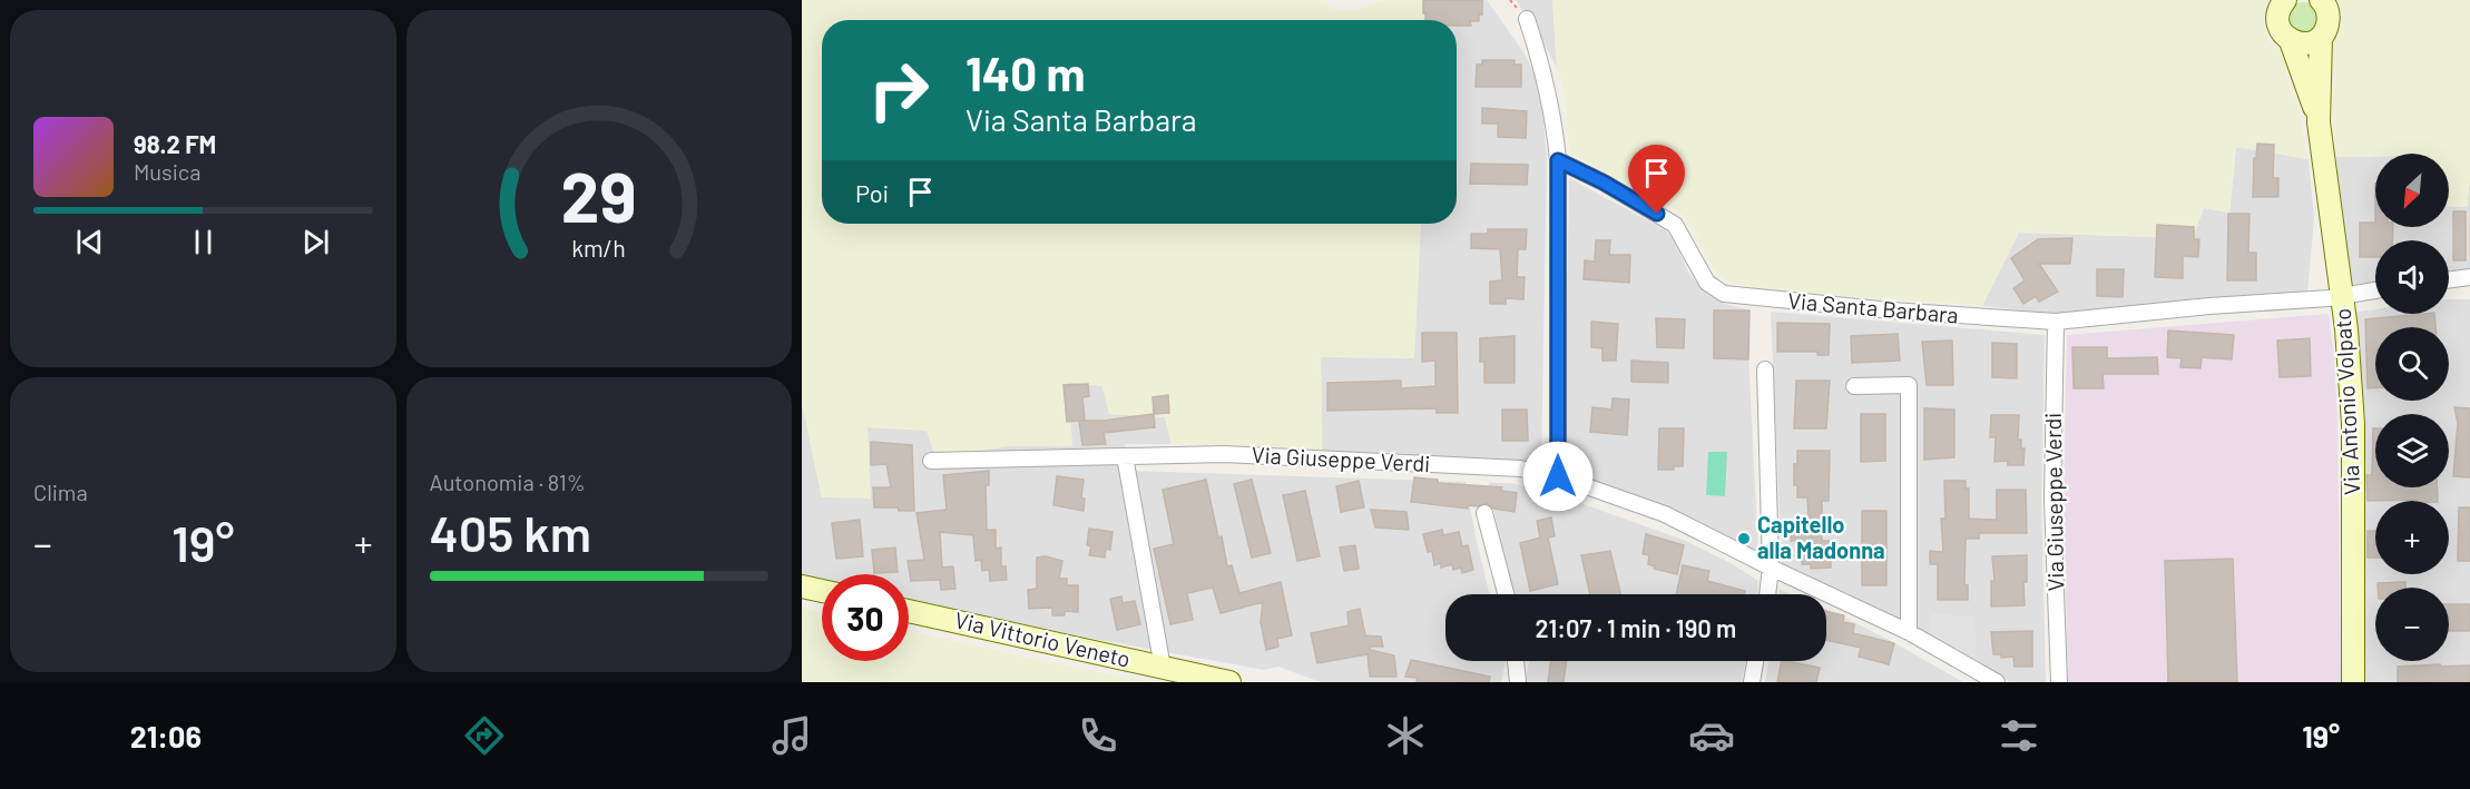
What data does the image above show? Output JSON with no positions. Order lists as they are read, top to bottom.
{
  "streets": {
    "street": [
      "Via Santa Barbara",
      "Via Antonio Volpato",
      "Via Giuseppe Verdi",
      "Via Vittorio Veneto"
    ]
  },
  "crossings": [
    ["Via Santa Barbara", "Via Antonio Volpato"],
    ["Via Santa Barbara", "Via Giuseppe Verdi"]
  ],
  "places": ["Capitello alla Madonna"],
  "north": "bottom left",
  "page": {
    "turn": ["140 m", "Via Santa Barbara"],
    "song": ["98.2 FM", "Musica"],
    "map_buttons": ["+", "−"],
    "then": "Poi",
    "tile": [
      "Clima",
      ["Autonomia · 81%", "405 km"]
    ],
    "heat": ["−", "19°", "+"],
    "limit": "30",
    "trip": "21:07 · 1 min · 190 m",
    "tabs": ["21:06", "19°"],
    "gauge": ["29", "km/h"]
  }
}
